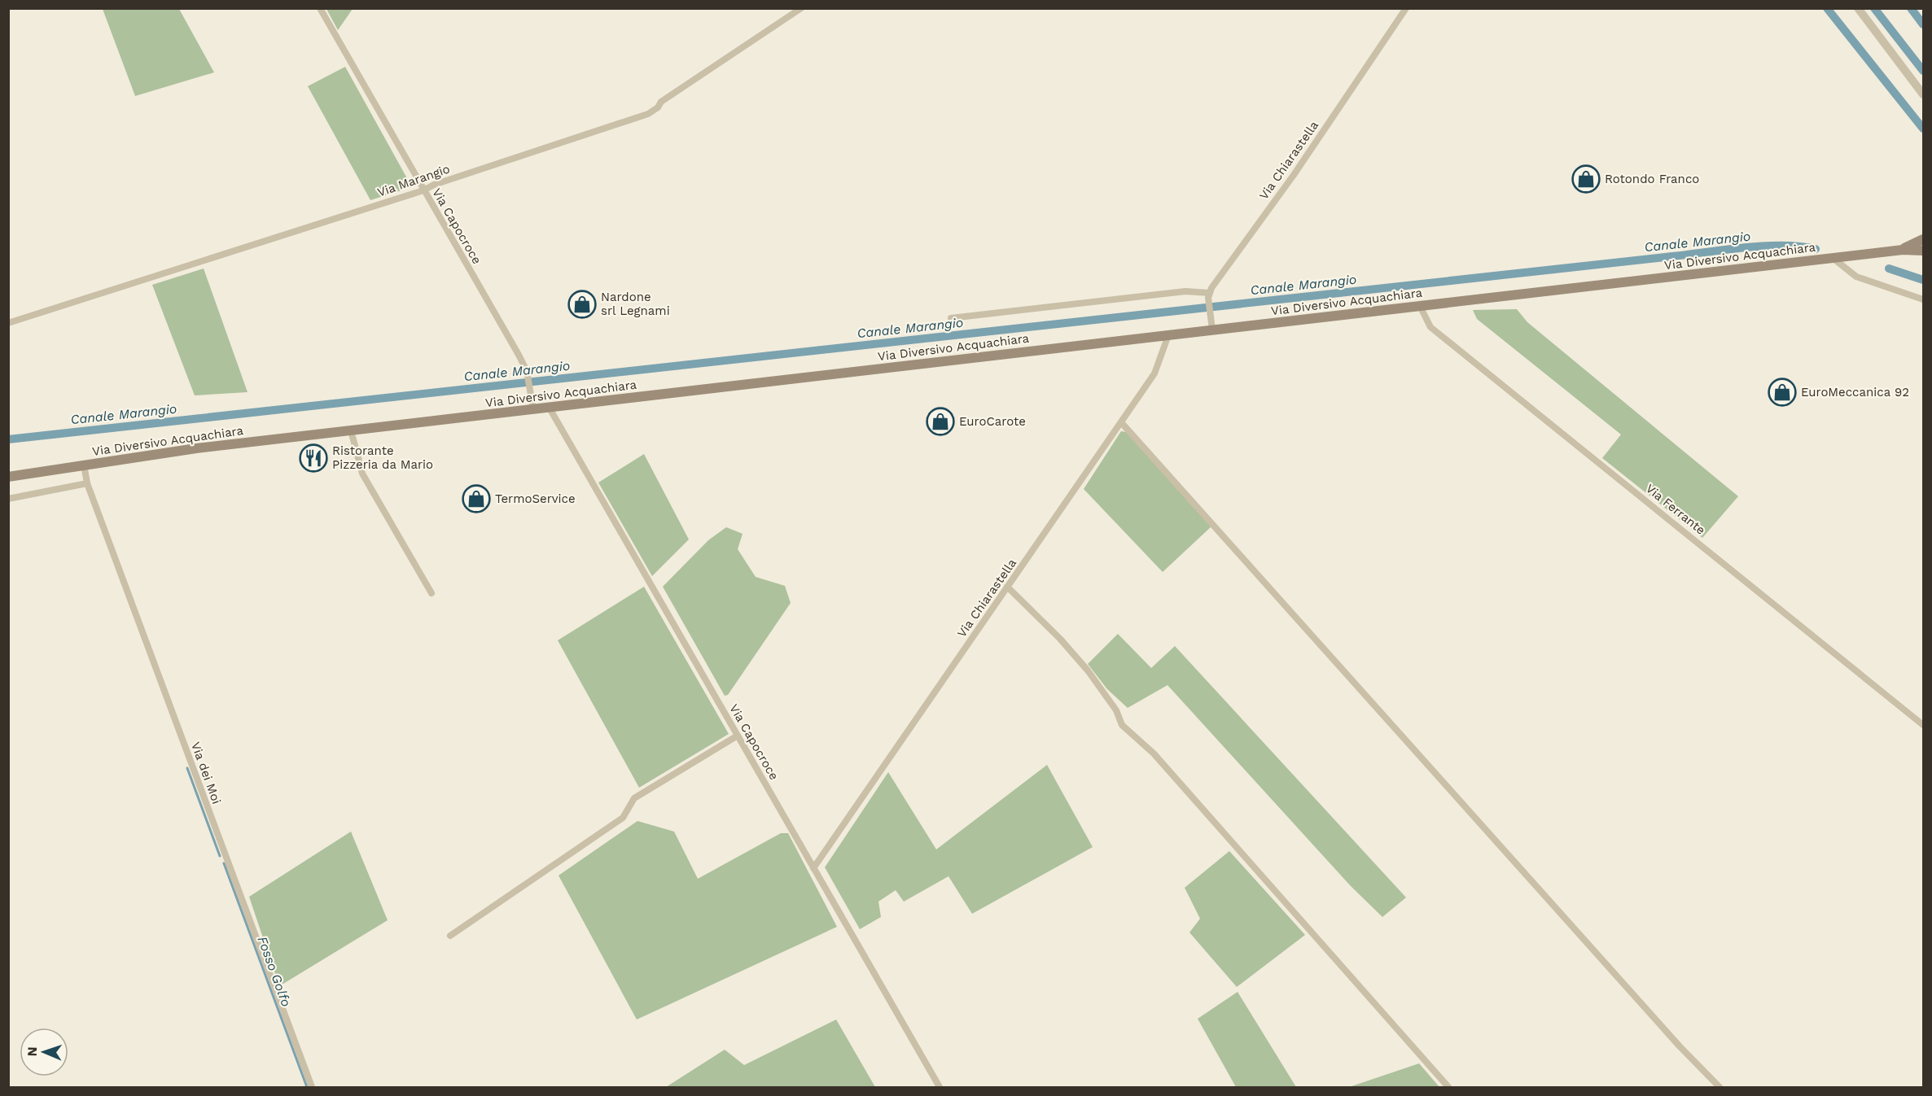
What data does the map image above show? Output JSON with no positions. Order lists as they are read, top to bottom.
{
  "streets": {
    "main road": ["Via Diversivo Acquachiara"],
    "street": [
      "Via Chiarastella",
      "Via Marangio",
      "Via Capocroce",
      "Via Ferrante",
      "Via dei Moi"
    ]
  },
  "crossings": [
    ["Via Chiarastella", "Via Capocroce"],
    ["Via Chiarastella", "Via Diversivo Acquachiara"],
    ["Via Marangio", "Via Capocroce"],
    ["Via Capocroce", "Via Diversivo Acquachiara"],
    ["Via Diversivo Acquachiara", "Via Ferrante"],
    ["Via Diversivo Acquachiara", "Via dei Moi"]
  ],
  "water": ["Canale Marangio", "Fosso Golfo"],
  "places": {
    "shop": [
      "Rotondo Franco",
      "Nardone srl Legnami",
      "EuroMeccanica 92",
      "EuroCarote",
      "TermoService"
    ],
    "restaurant": ["Ristorante Pizzeria da Mario"]
  },
  "north": "left"
}
